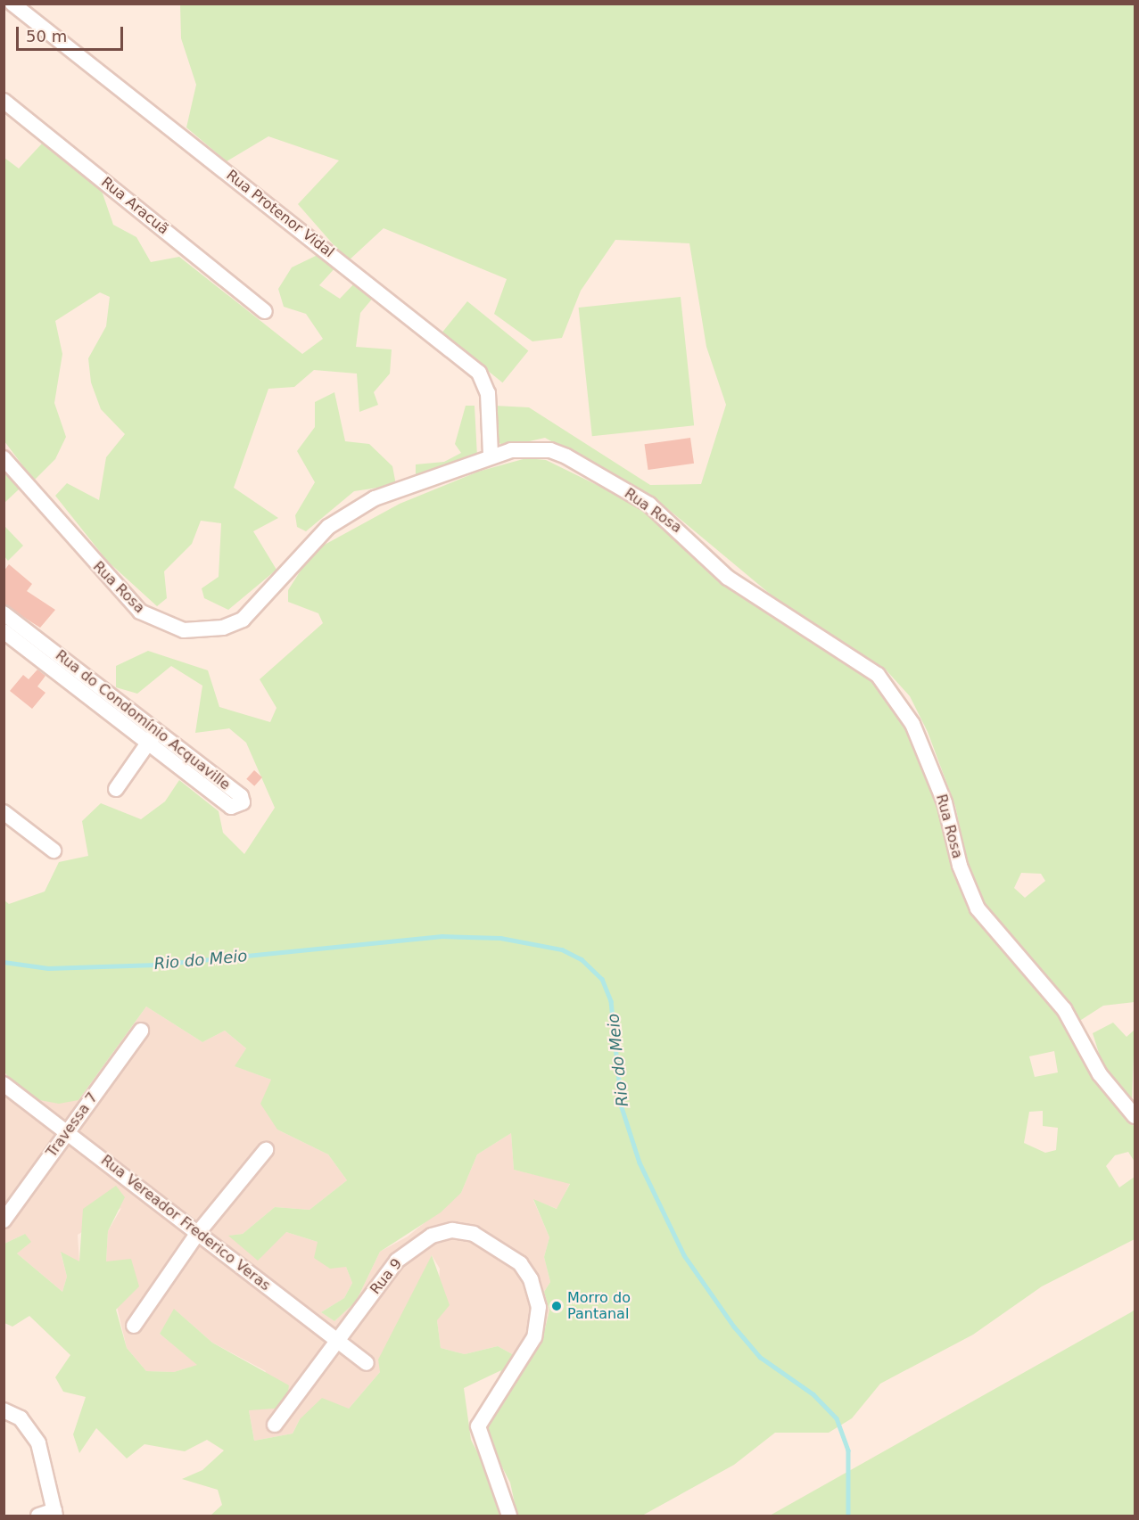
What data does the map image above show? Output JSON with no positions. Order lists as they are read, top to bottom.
{
  "streets": {
    "street": [
      "Rua Aracuã",
      "Rua Protenor Vidal",
      "Rua Rosa",
      "Rua do Condomínio Acquaville",
      "Travessa 7",
      "Rua Vereador Frederico Veras",
      "Rua 9"
    ]
  },
  "crossings": [
    ["Rua Protenor Vidal", "Rua Rosa"],
    ["Travessa 7", "Rua Vereador Frederico Veras"],
    ["Rua Vereador Frederico Veras", "Rua 9"]
  ],
  "water": ["Rio do Meio"],
  "places": ["Morro do Pantanal"],
  "scale_bar": "50 m"
}
